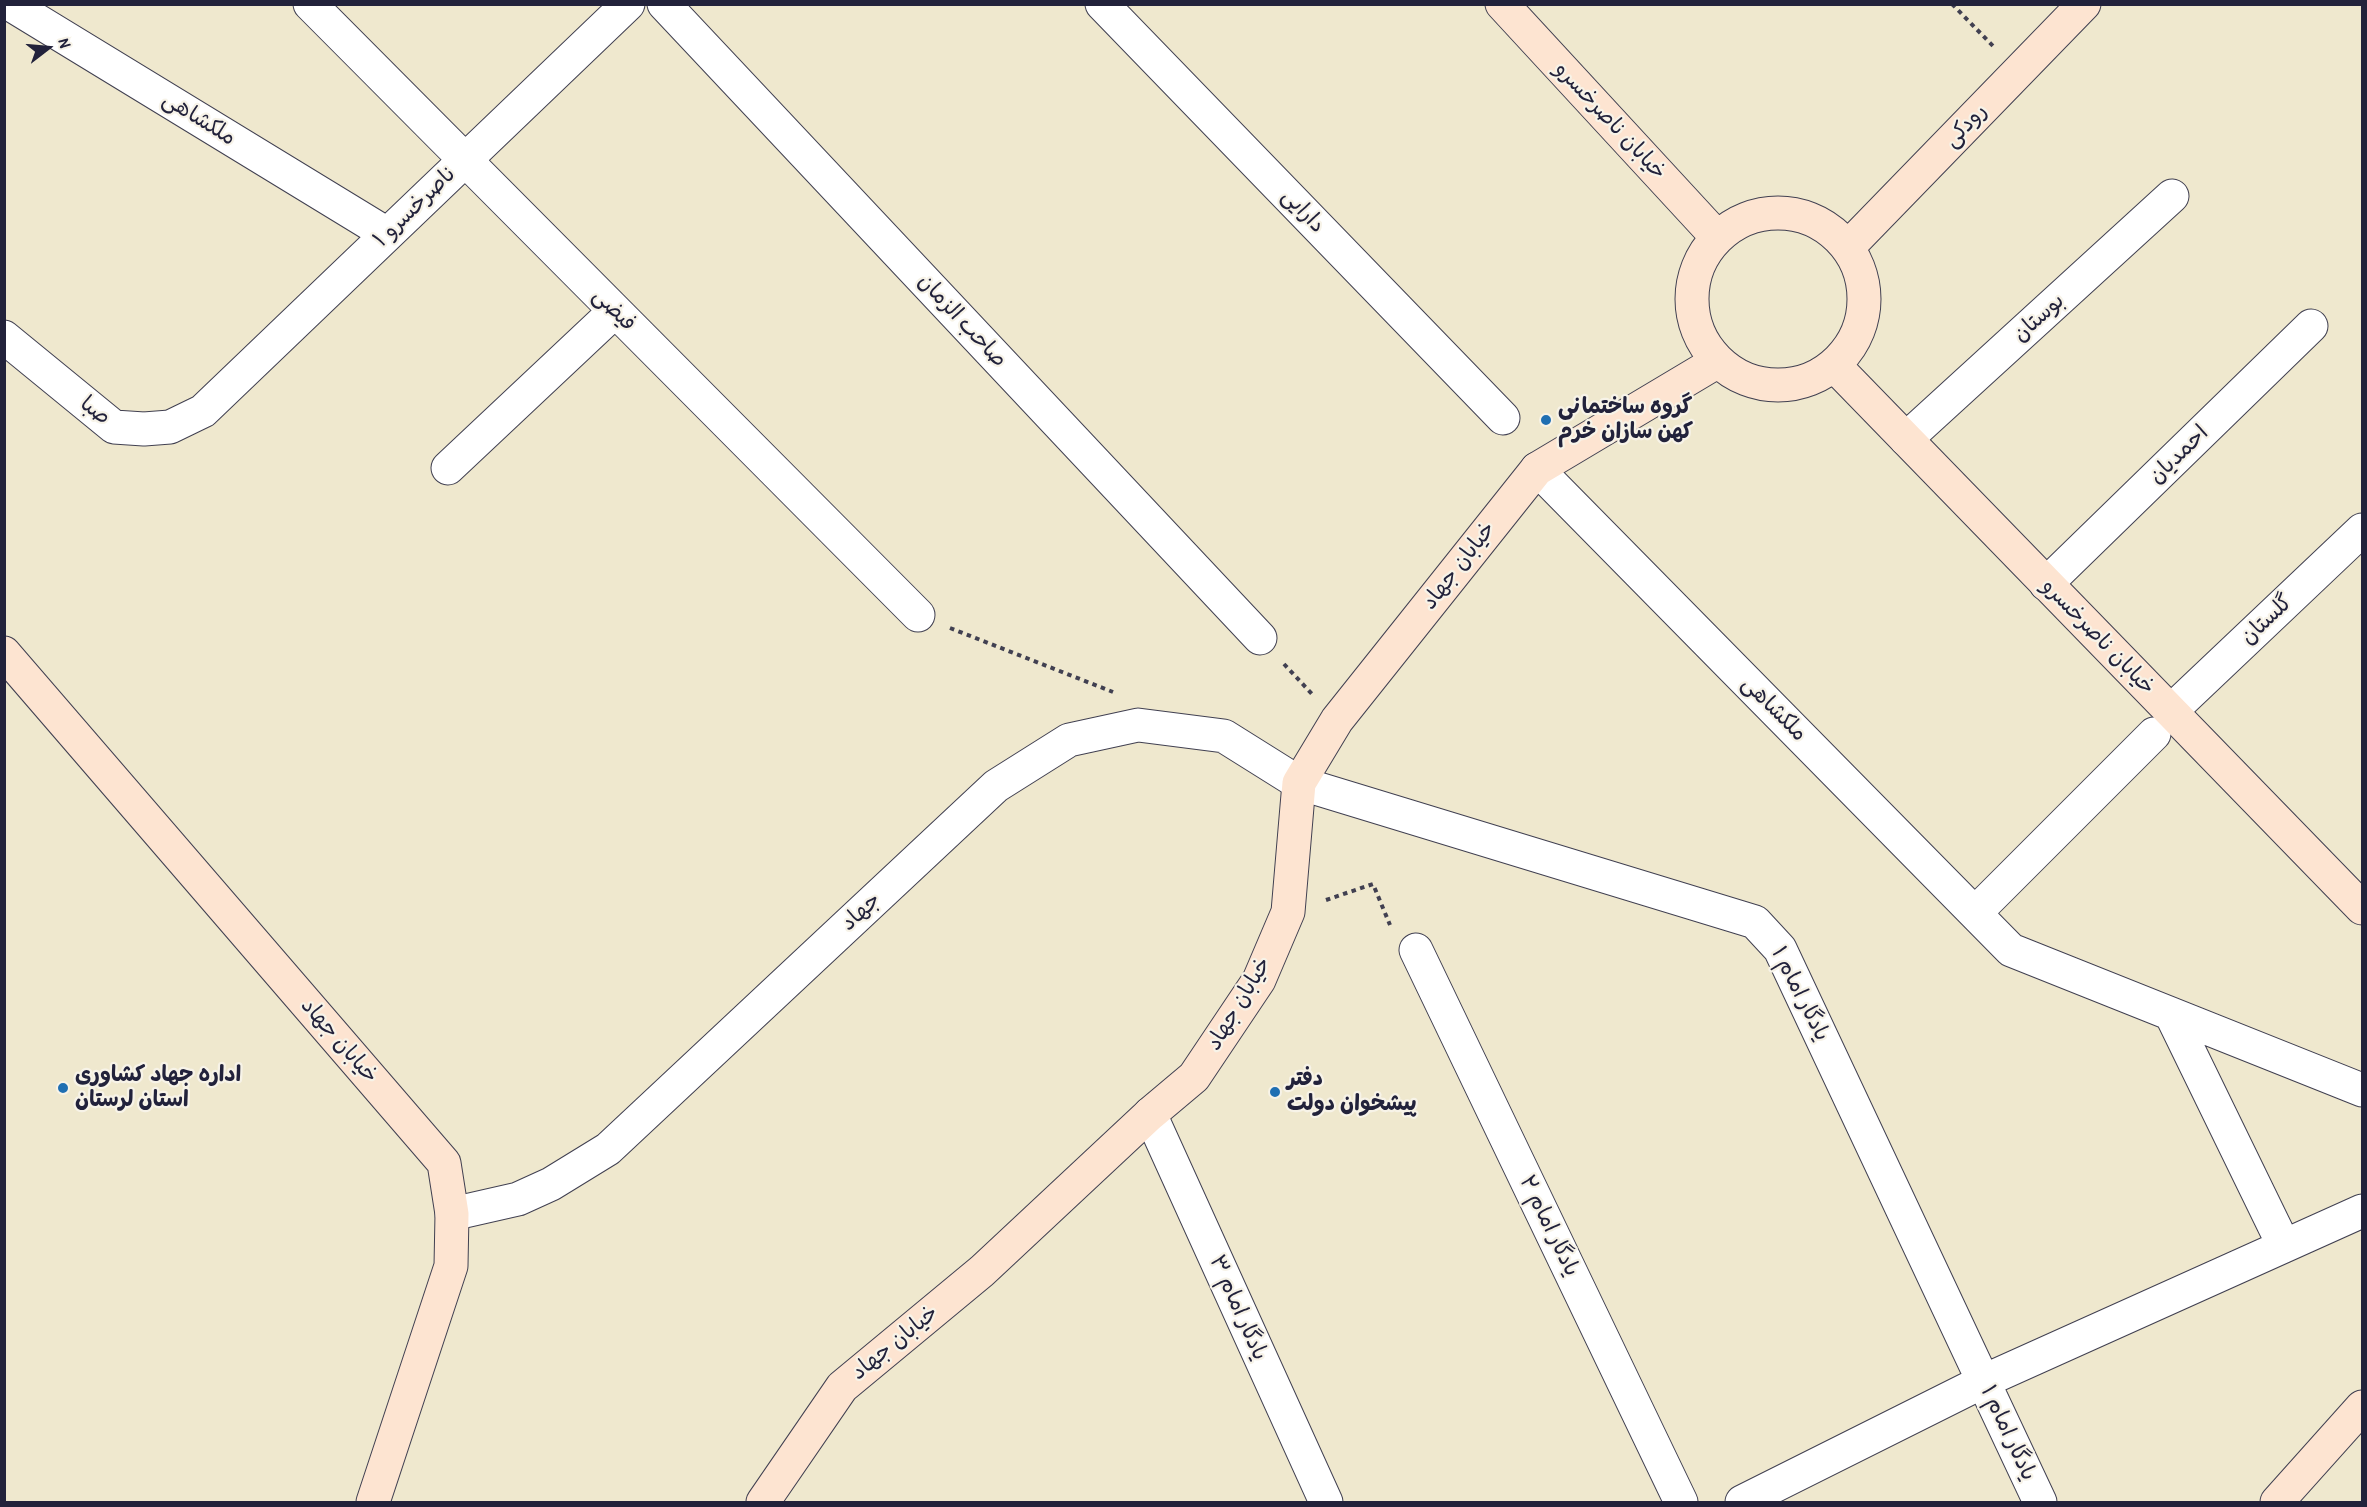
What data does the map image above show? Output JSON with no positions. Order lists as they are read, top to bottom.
{
  "streets": {
    "main road": ["خیابان ناصرخسرو", "رودکی", "خیابان جهاد"],
    "street": [
      "ملکشاهی",
      "ناصرخسرو ۱",
      "دارایی",
      "فیضی",
      "بوستان",
      "صاحب الزمان",
      "صبا",
      "احمدیان",
      "گلستان",
      "جهاد",
      "یادگار امام ۱",
      "یادگار امام ۲",
      "یادگار امام ۳"
    ]
  },
  "crossings": [
    ["ملکشاهی", "ناصرخسرو ۱"],
    ["ملکشاهی", "خیابان جهاد"],
    ["ملکشاهی", "گلستان"],
    ["خیابان ناصرخسرو", "رودکی"],
    ["خیابان ناصرخسرو", "بوستان"],
    ["خیابان ناصرخسرو", "احمدیان"],
    ["خیابان ناصرخسرو", "خیابان جهاد"],
    ["خیابان ناصرخسرو", "گلستان"],
    ["رودکی", "خیابان جهاد"],
    ["ناصرخسرو ۱", "فیضی"],
    ["ناصرخسرو ۱", "صبا"],
    ["خیابان جهاد", "جهاد"],
    ["خیابان جهاد", "یادگار امام ۱"],
    ["خیابان جهاد", "یادگار امام ۳"],
    ["جهاد", "یادگار امام ۱"]
  ],
  "places": ["گروه ساختمانی کهن سازان خرم", "اداره جهاد کشاوری استان لرستان", "دفتر پیشخوان دولت"],
  "north": "right"
}
